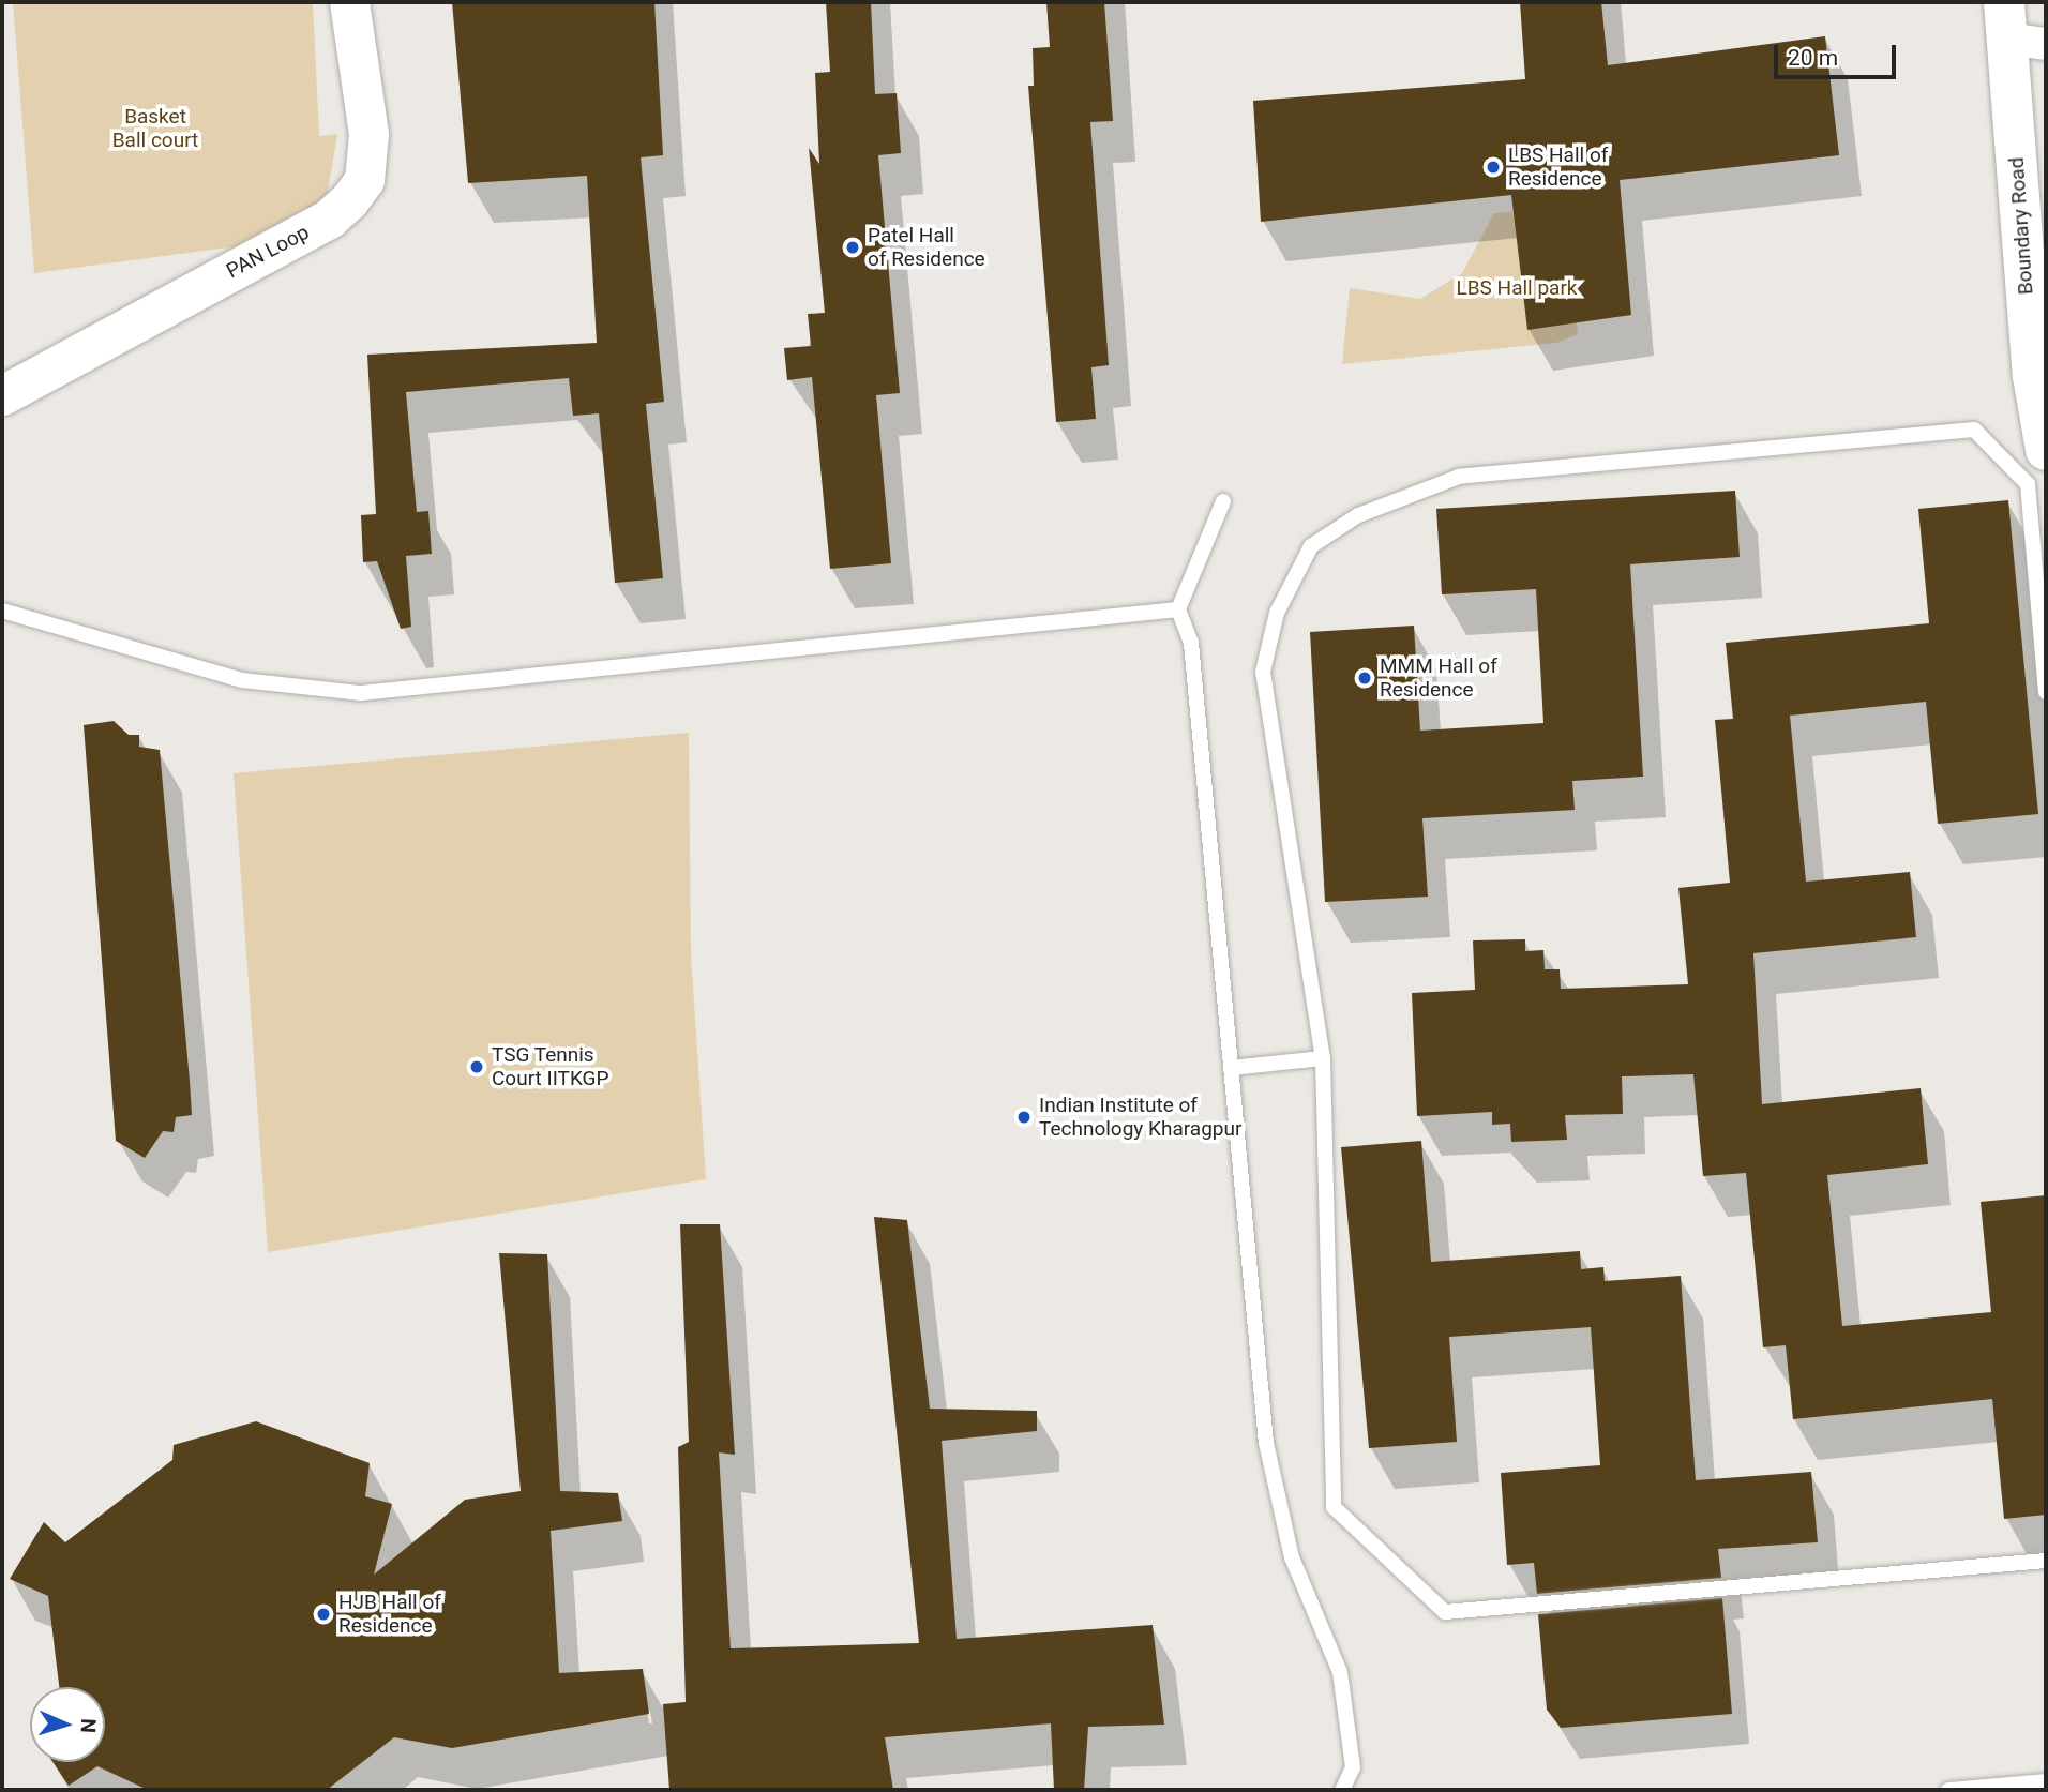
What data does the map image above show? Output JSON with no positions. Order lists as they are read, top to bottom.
{
  "streets": {
    "main road": ["Boundary Road"],
    "street": ["PAN Loop"]
  },
  "parks": ["Basket Ball court", "LBS Hall park"],
  "places": [
    "LBS Hall of Residence",
    "Patel Hall of Residence",
    "MMM Hall of Residence",
    "TSG Tennis Court IITKGP",
    "Indian Institute of Technology Kharagpur",
    "HJB Hall of Residence"
  ],
  "scale_bar": "20 m",
  "north": "right"
}
